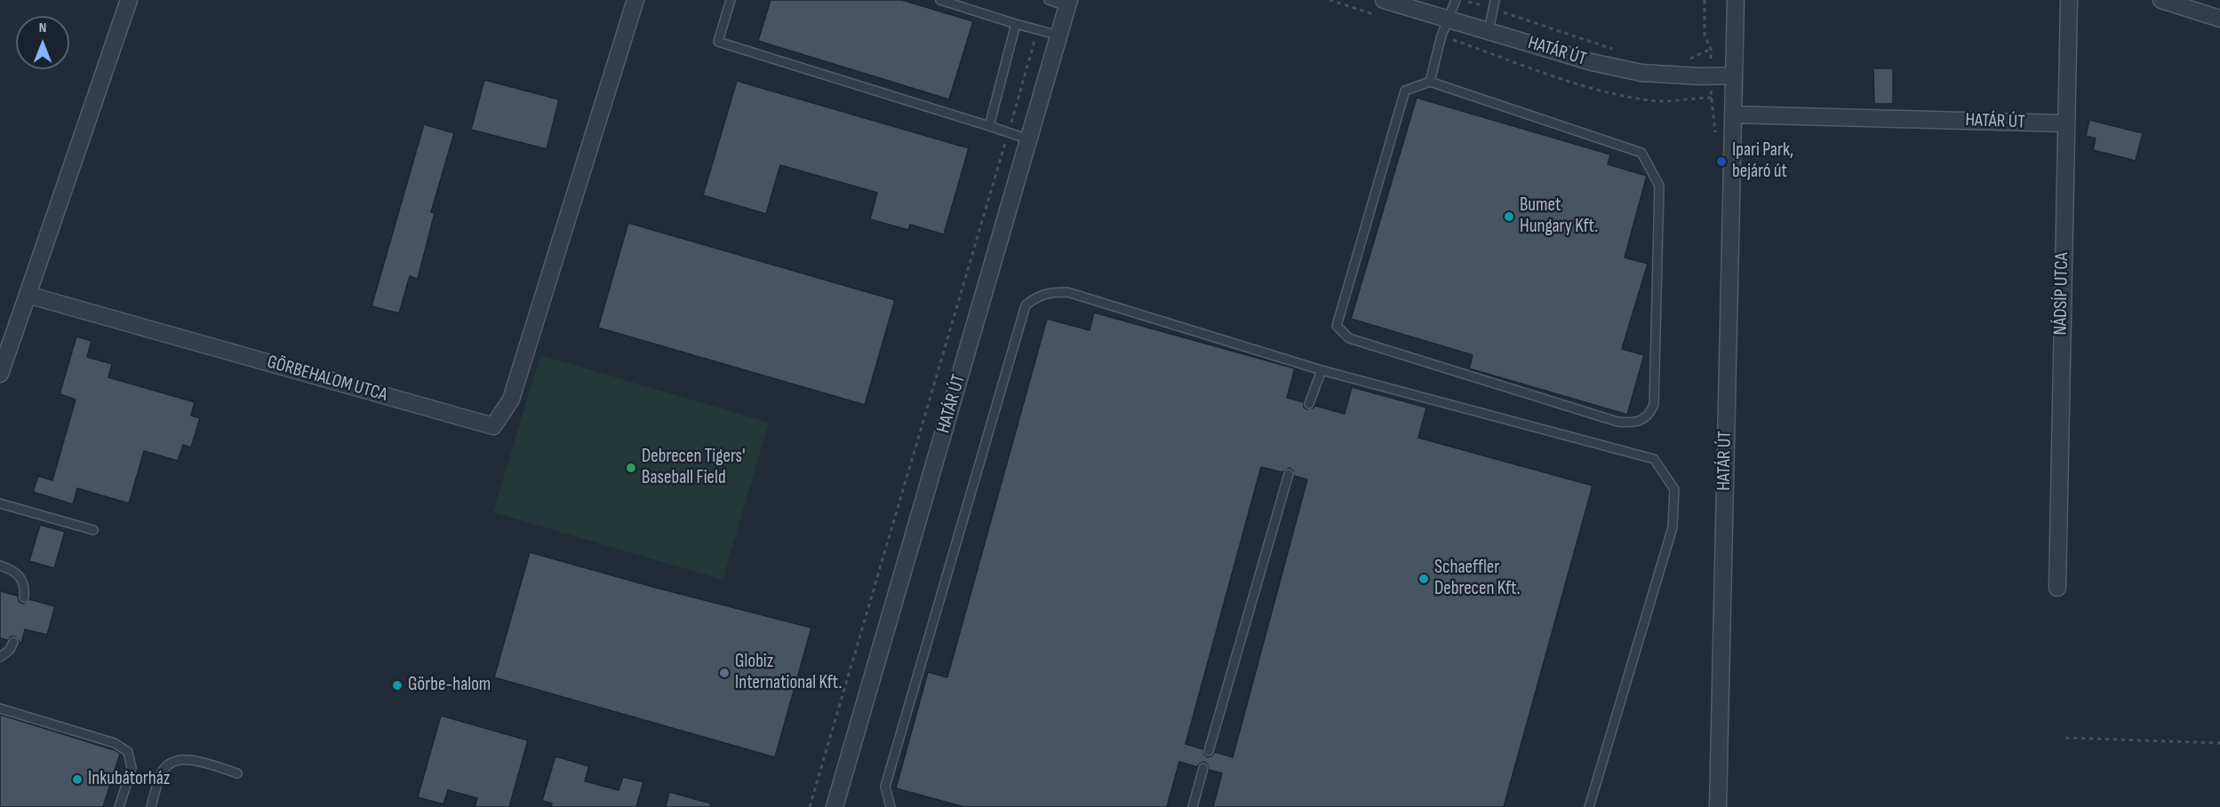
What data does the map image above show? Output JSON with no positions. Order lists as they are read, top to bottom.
{
  "streets": {
    "street": ["HATÁR ÚT", "NÁDSÍP UTCA", "GÖRBEHALOM UTCA"]
  },
  "crossings": [
    ["HATÁR ÚT", "NÁDSÍP UTCA"]
  ],
  "places": [
    "Ipari Park, bejáró út",
    "Bumet Hungary Kft.",
    "Debrecen Tigers' Baseball Field",
    "Schaeffler Debrecen Kft.",
    "Globiz International Kft.",
    "Görbe-halom",
    "Inkubátorház"
  ],
  "north": "top"
}
